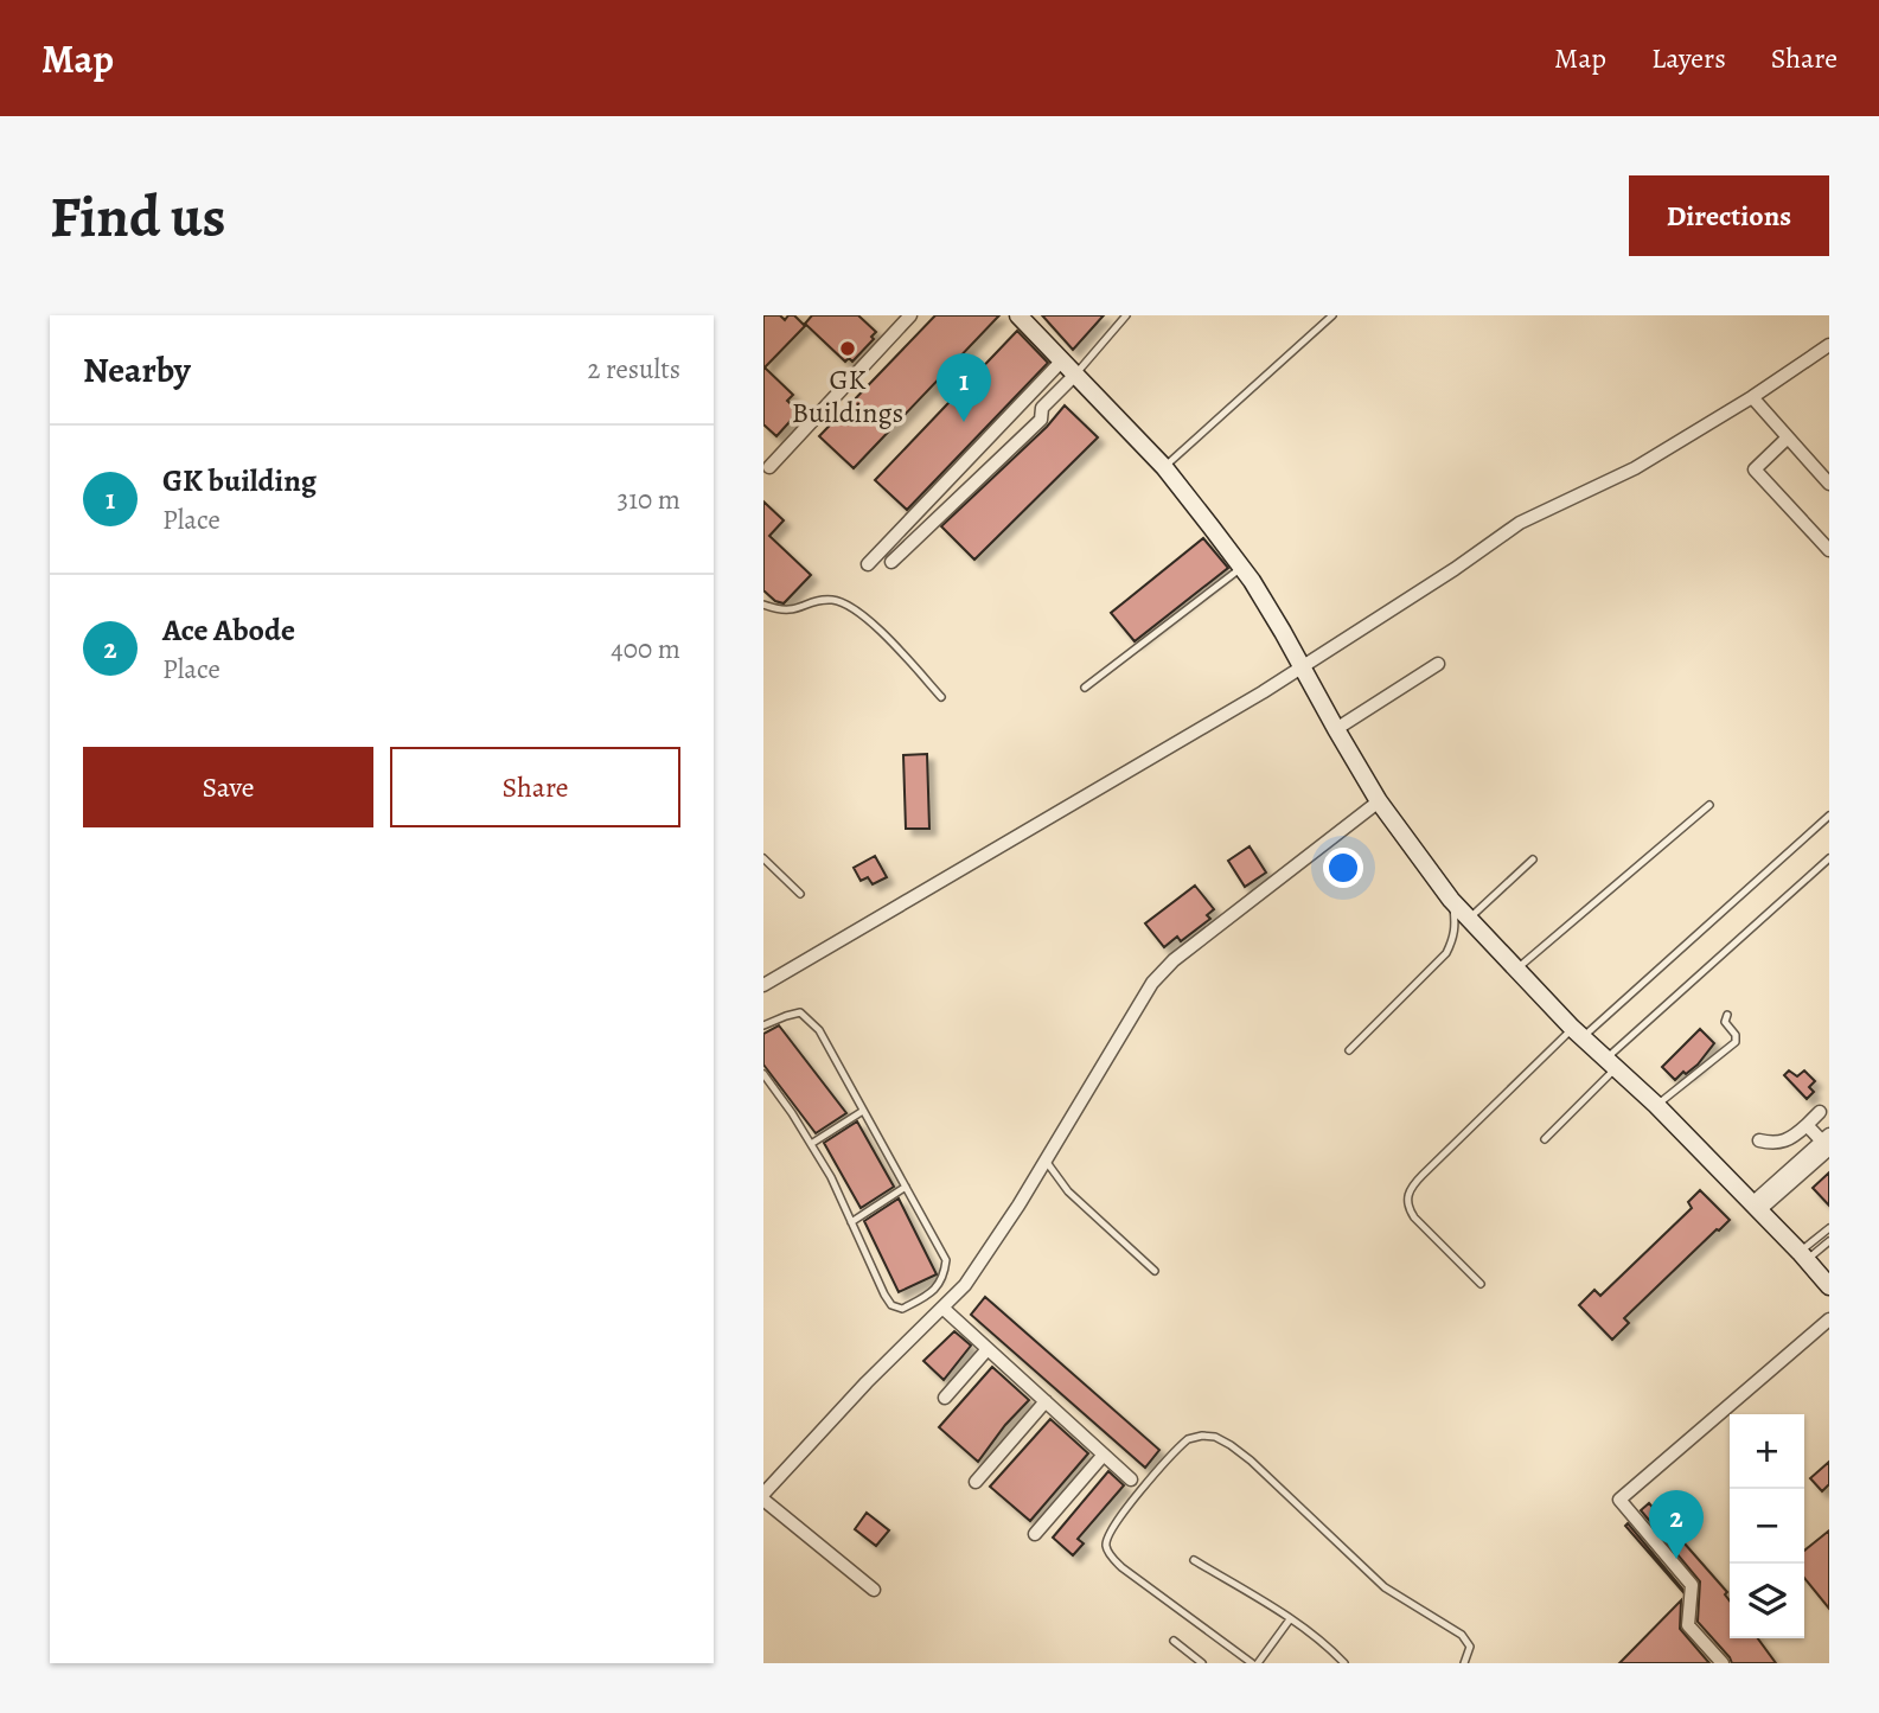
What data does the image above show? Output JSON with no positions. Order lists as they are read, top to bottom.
{
  "places": ["GK Buildings"],
  "page": {
    "header": "Map",
    "nav": ["Map", "Layers", "Share"],
    "buttons": [
      "Directions",
      ["Save", "Share"]
    ],
    "title": "Find us",
    "heading": ["Nearby", "2 results"],
    "pins": ["1", "2"],
    "list": [
      {
        "mark": "1",
        "name": "GK building",
        "note": "Place",
        "value": "310 m"
      },
      {
        "mark": "2",
        "name": "Ace Abode",
        "note": "Place",
        "value": "400 m"
      }
    ],
    "map_buttons": ["+", "−"]
  }
}
